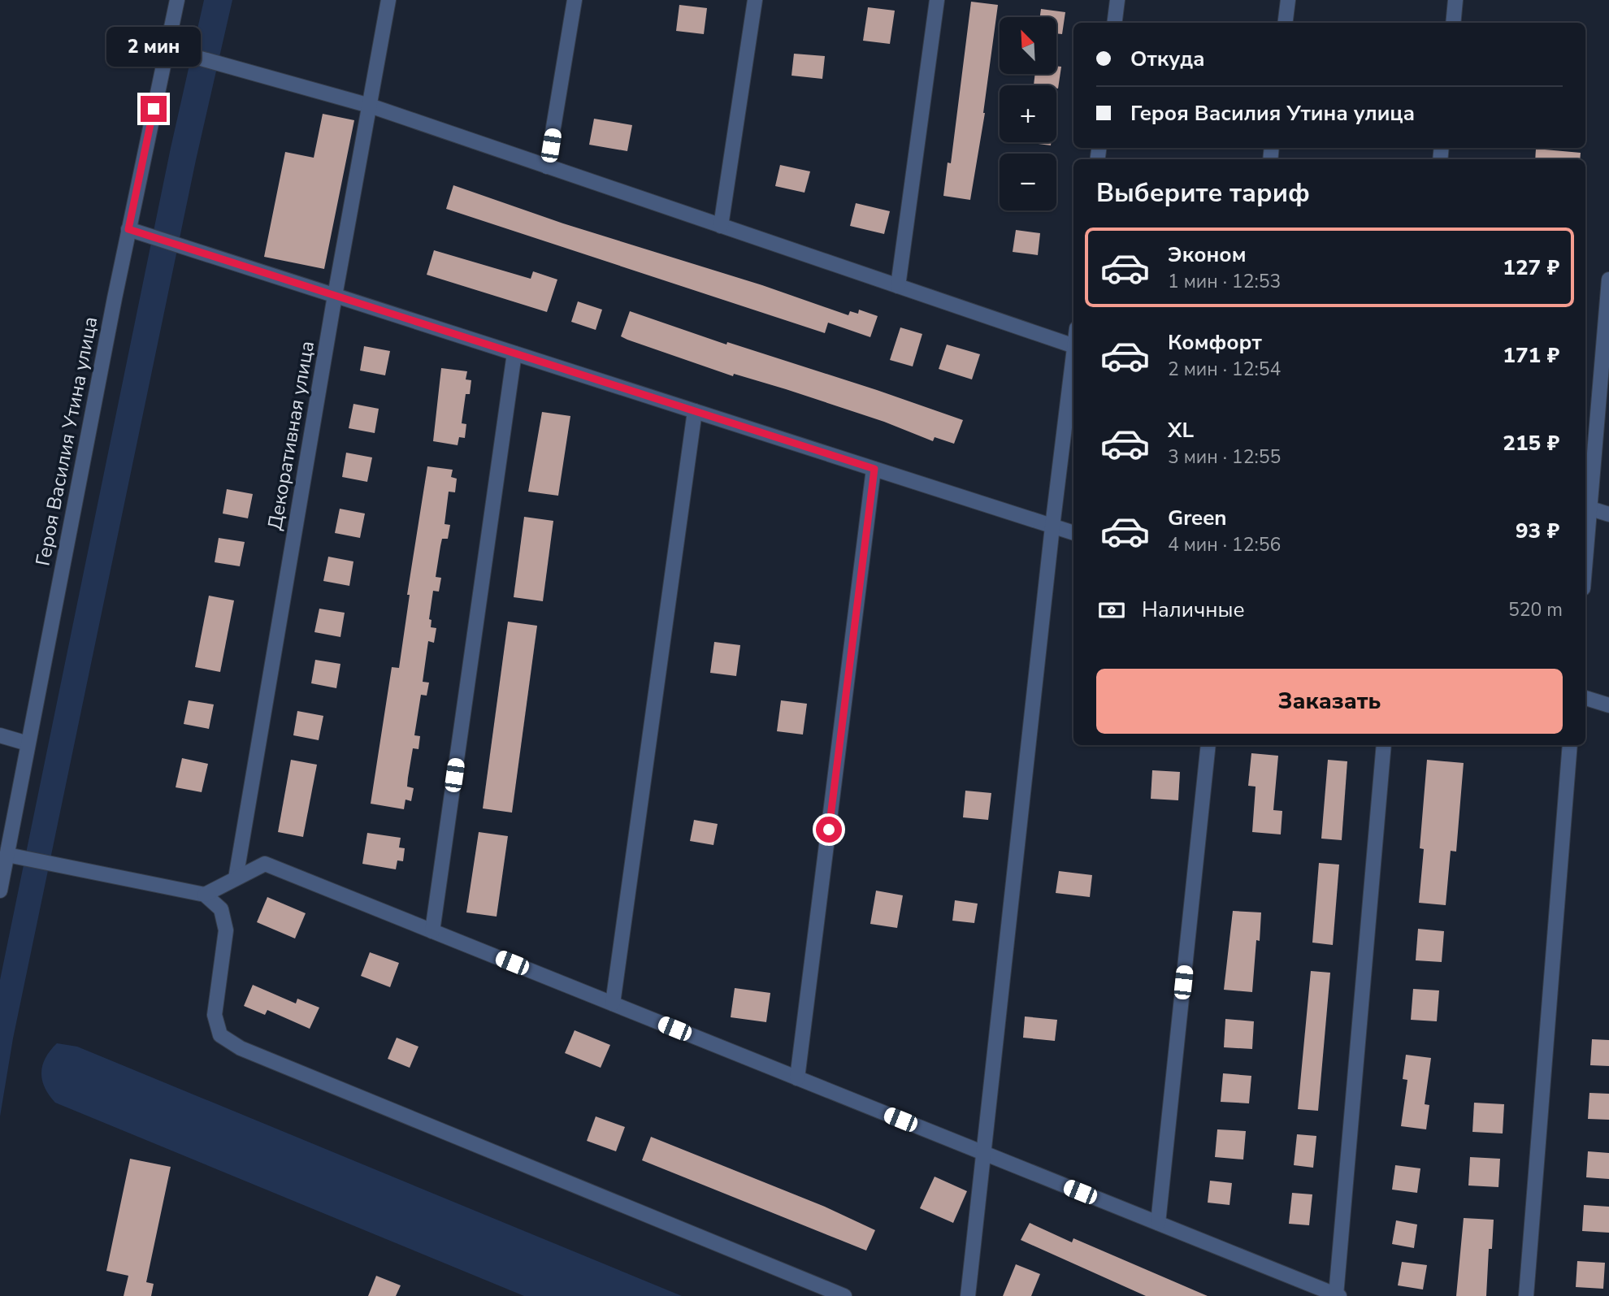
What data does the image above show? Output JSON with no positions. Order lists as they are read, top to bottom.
{
  "streets": {
    "street": ["Декоративная улица", "Героя Василия Утина улица"]
  },
  "north": "top left",
  "page": {
    "map_buttons": ["+", "−"],
    "banner": ["Откуда", "Героя Василия Утина улица"],
    "bubble": "2 мин",
    "heading": "Выберите тариф",
    "list": [
      {
        "name": "Эконом",
        "note": "1 мин · 12:53",
        "value": "127 ₽"
      },
      {
        "name": "Комфорт",
        "note": "2 мин · 12:54",
        "value": "171 ₽"
      },
      {
        "name": "XL",
        "note": "3 мин · 12:55",
        "value": "215 ₽"
      },
      {
        "name": "Green",
        "note": "4 мин · 12:56",
        "value": "93 ₽"
      }
    ],
    "pay": ["Наличные", "520 m"],
    "buttons": "Заказать"
  }
}
